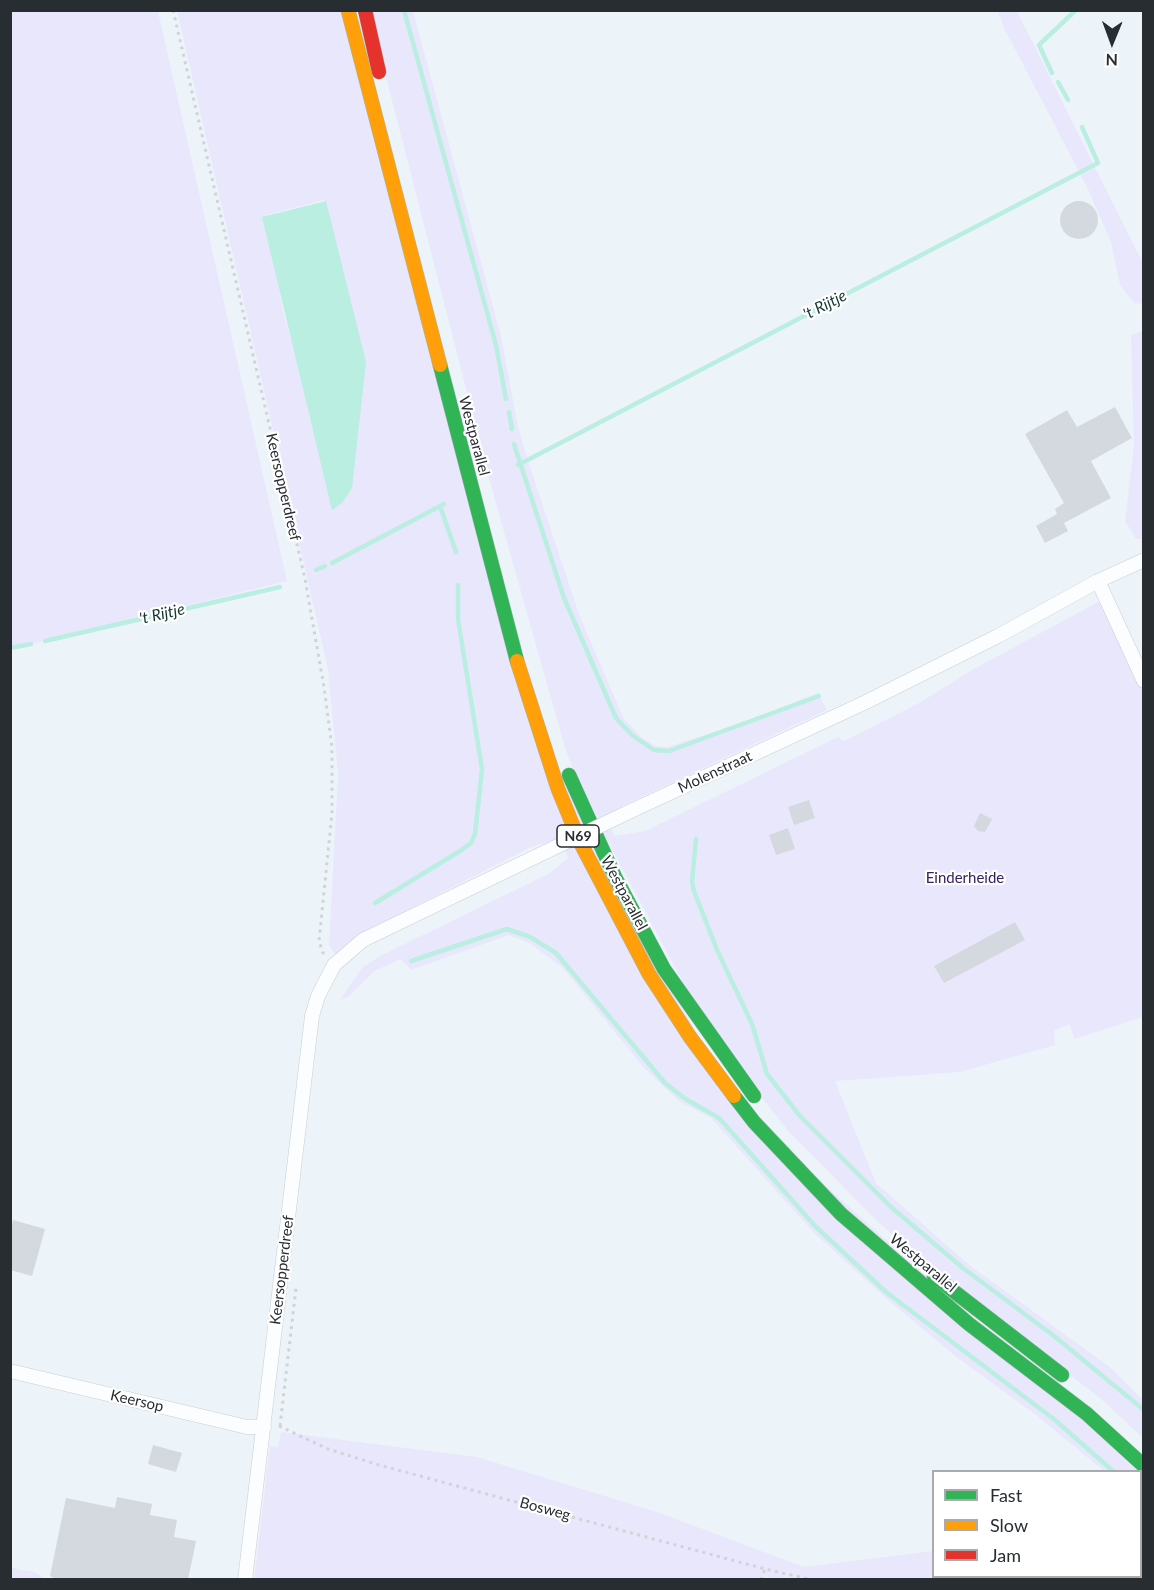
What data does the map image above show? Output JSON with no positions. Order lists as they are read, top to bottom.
{
  "streets": {
    "main road": ["Westparallel", "N69"],
    "street": ["Keersopperdreef", "Molenstraat", "Keersop"],
    "path": ["Bosweg"]
  },
  "crossings": [
    ["Keersopperdreef", "Molenstraat"],
    ["Keersopperdreef", "Keersop"]
  ],
  "water": ["'t Rijtje"],
  "parks": ["Einderheide"],
  "legend": ["Fast", "Slow", "Jam"],
  "north": "bottom"
}
